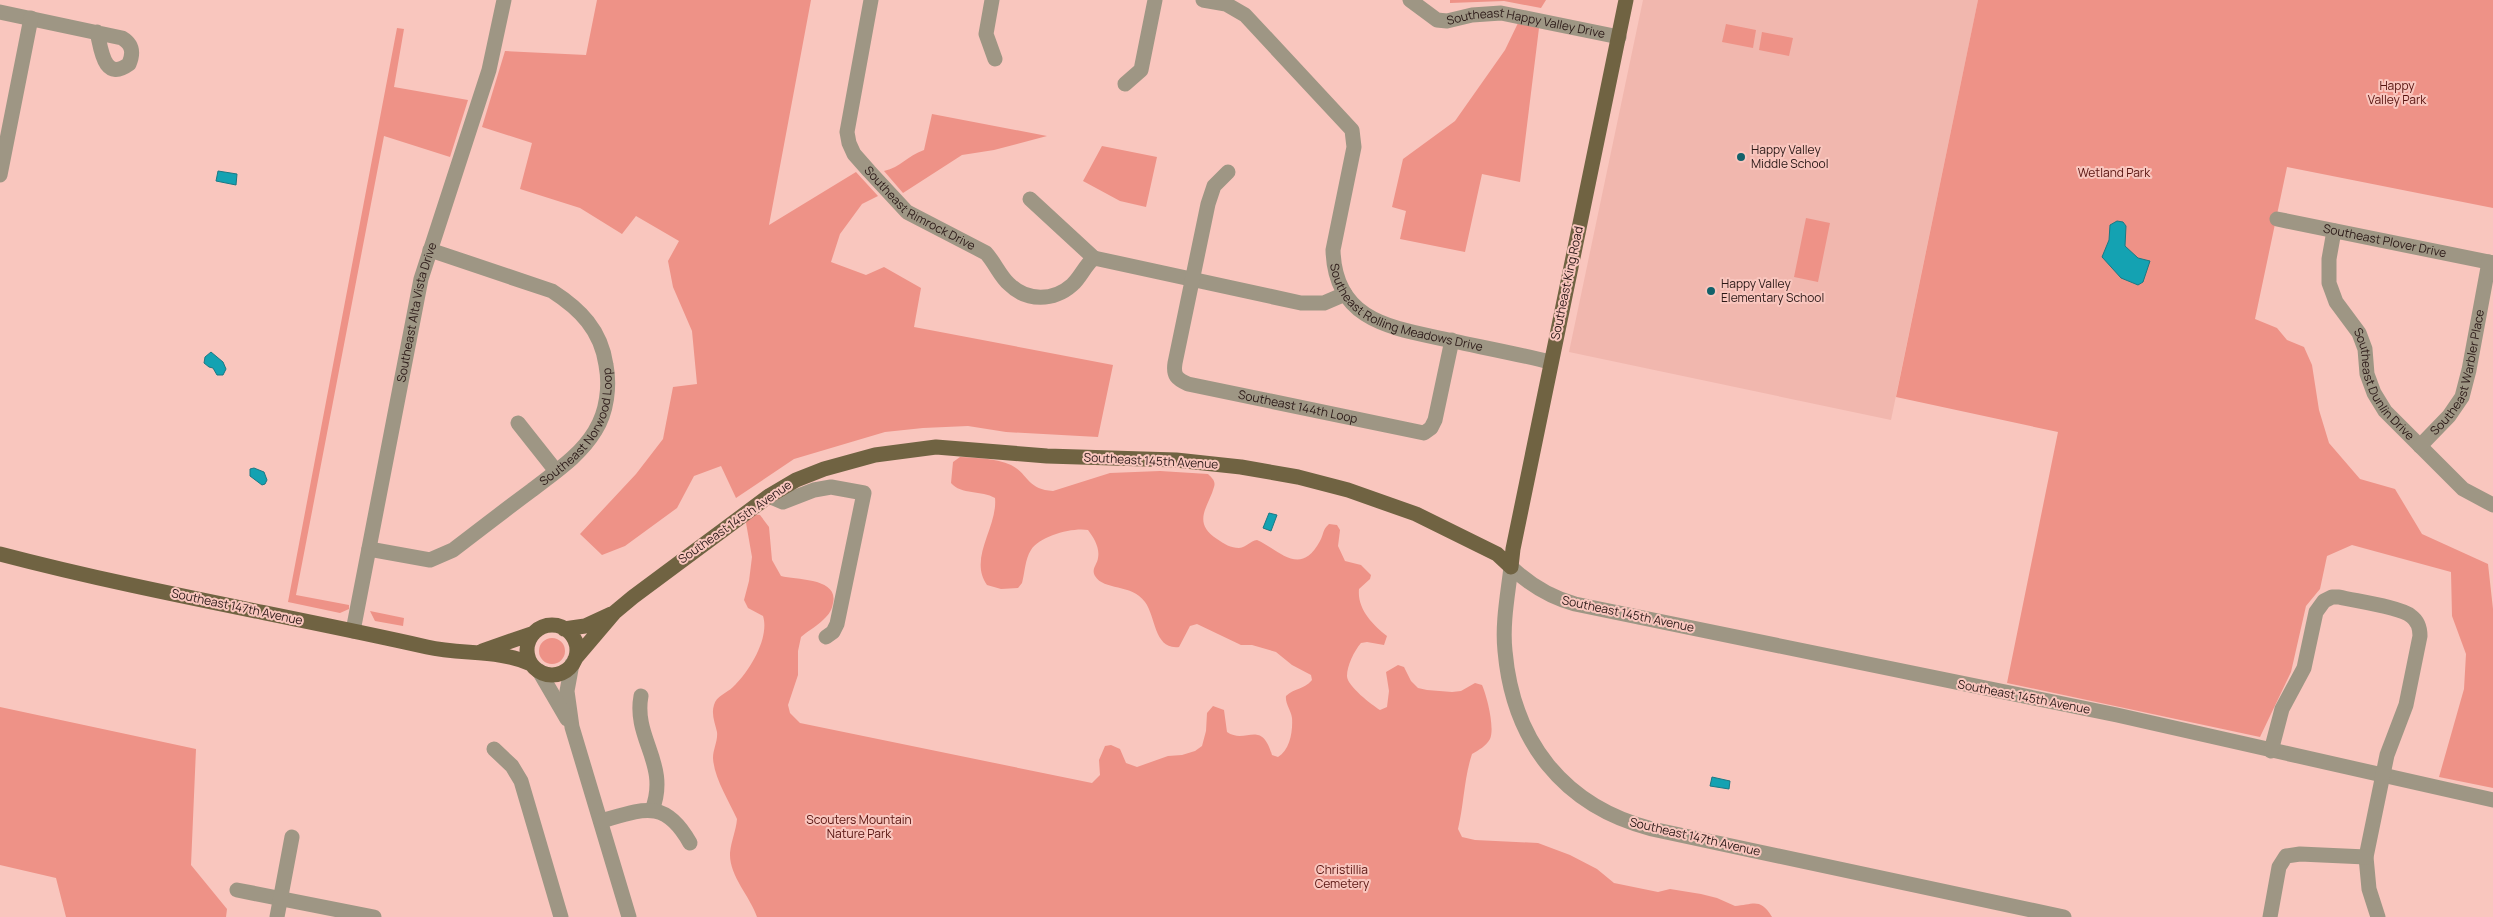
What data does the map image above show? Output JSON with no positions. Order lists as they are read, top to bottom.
{
  "streets": {
    "main road": ["Southeast King Road", "Southeast 145th Avenue", "Southeast 147th Avenue"],
    "street": [
      "Southeast Happy Valley Drive",
      "Southeast Rimrock Drive",
      "Southeast Plover Drive",
      "Southeast Rolling Meadows Drive",
      "Southeast Alta Vista Drive",
      "Southeast Warbler Place",
      "Southeast Dunlin Drive",
      "Southeast 144th Loop",
      "Southeast Norwood Loop"
    ]
  },
  "crossings": [
    ["Southeast Happy Valley Drive", "Southeast King Road"],
    ["Southeast Plover Drive", "Southeast Warbler Place"],
    ["Southeast Plover Drive", "Southeast Dunlin Drive"],
    ["Southeast King Road", "Southeast Rolling Meadows Drive"],
    ["Southeast King Road", "Southeast 145th Avenue"],
    ["Southeast King Road", "Southeast 147th Avenue"],
    ["Southeast Rolling Meadows Drive", "Southeast 144th Loop"],
    ["Southeast Alta Vista Drive", "Southeast Norwood Loop"],
    ["Southeast Alta Vista Drive", "Southeast 147th Avenue"],
    ["Southeast Warbler Place", "Southeast Dunlin Drive"],
    ["Southeast 145th Avenue", "Southeast 147th Avenue"]
  ],
  "parks": [
    "Happy Valley Park",
    "Wetland Park",
    "Scouters Mountain Nature Park",
    "Christillia Cemetery"
  ],
  "places": ["Happy Valley Middle School", "Happy Valley Elementary School"]
}
